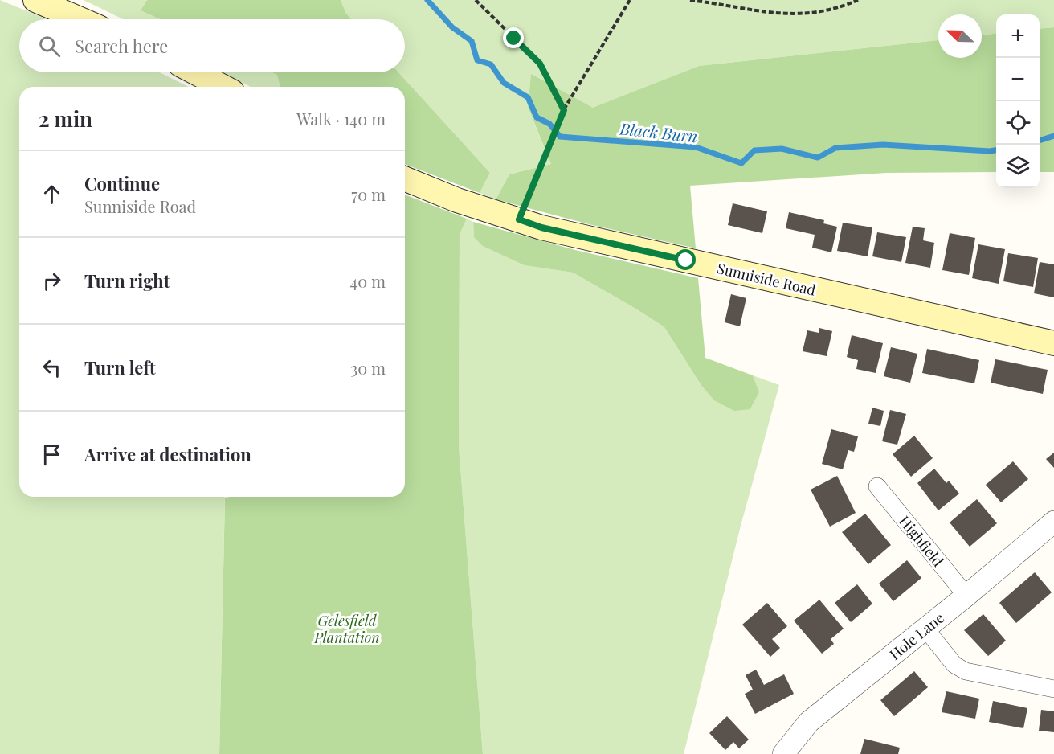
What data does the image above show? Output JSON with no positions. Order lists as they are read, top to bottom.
{
  "streets": {
    "main road": ["Sunniside Road"],
    "street": ["Highfield", "Hole Lane"]
  },
  "crossings": [
    ["Highfield", "Hole Lane"]
  ],
  "water": ["Black Burn"],
  "parks": ["Gelesfield Plantation"],
  "north": "top left",
  "page": {
    "map_buttons": ["+", "−"],
    "search": "Search here",
    "heading": ["2 min", "Walk · 140 m"],
    "list": [
      ["Continue", "Sunniside Road", "70 m"],
      ["Turn right", "40 m"],
      ["Turn left", "30 m"],
      "Arrive at destination"
    ]
  }
}
